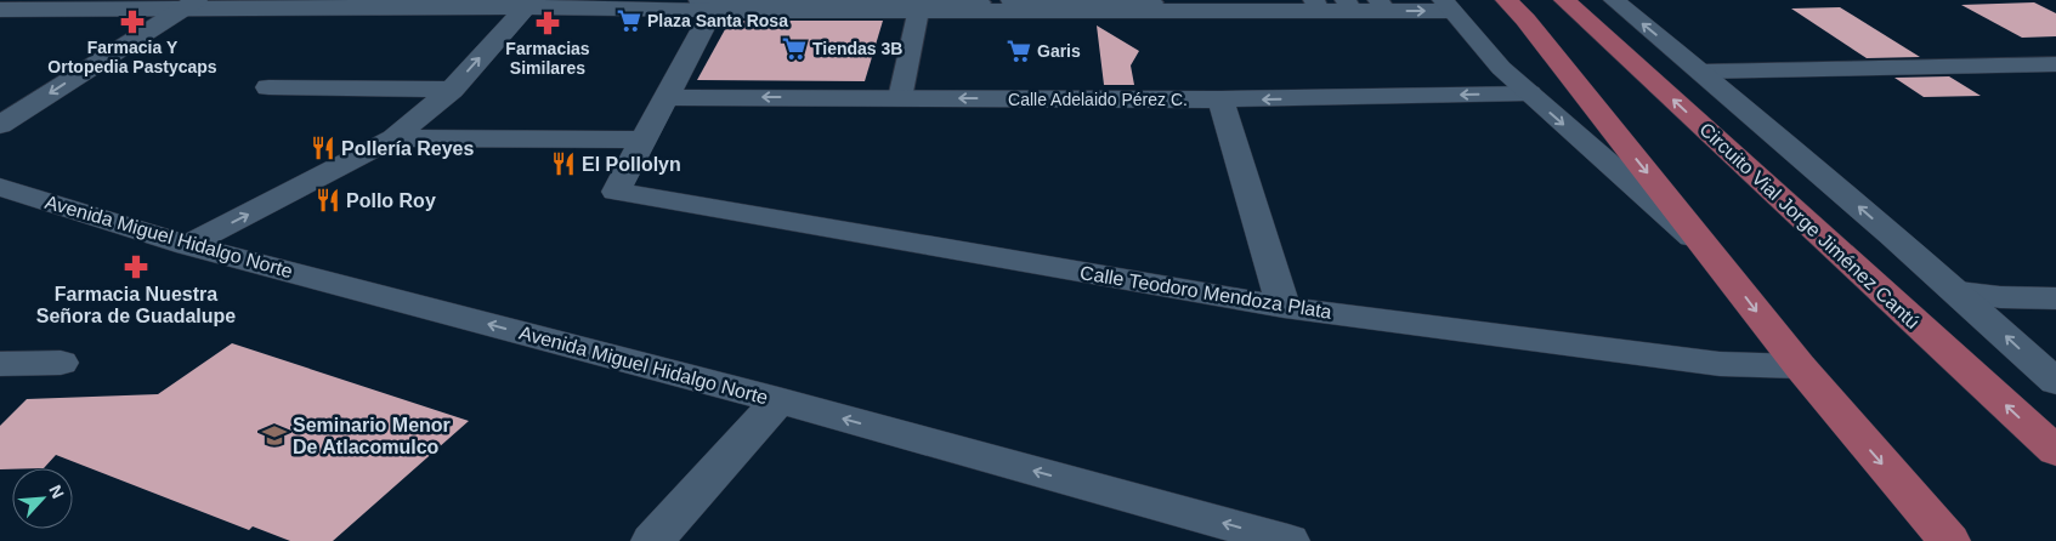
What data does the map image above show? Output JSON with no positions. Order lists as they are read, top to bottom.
{
  "streets": {
    "main road": ["Circuito Vial Jorge Jiménez Cantú"],
    "street": ["Calle Adelaido Pérez C.", "Avenida Miguel Hidalgo Norte", "Calle Teodoro Mendoza Plata"]
  },
  "places": {
    "supermarket": ["Plaza Santa Rosa", "Tiendas 3B", "Garis"],
    "pharmacy": ["Farmacia Y Ortopedia Pastycaps", "Farmacias Similares", "Farmacia Nuestra Señora de Guadalupe"],
    "restaurant": ["Pollería Reyes", "El Pollolyn", "Pollo Roy"],
    "school or university": ["Seminario Menor De Atlacomulco"]
  },
  "north": "top right"
}
